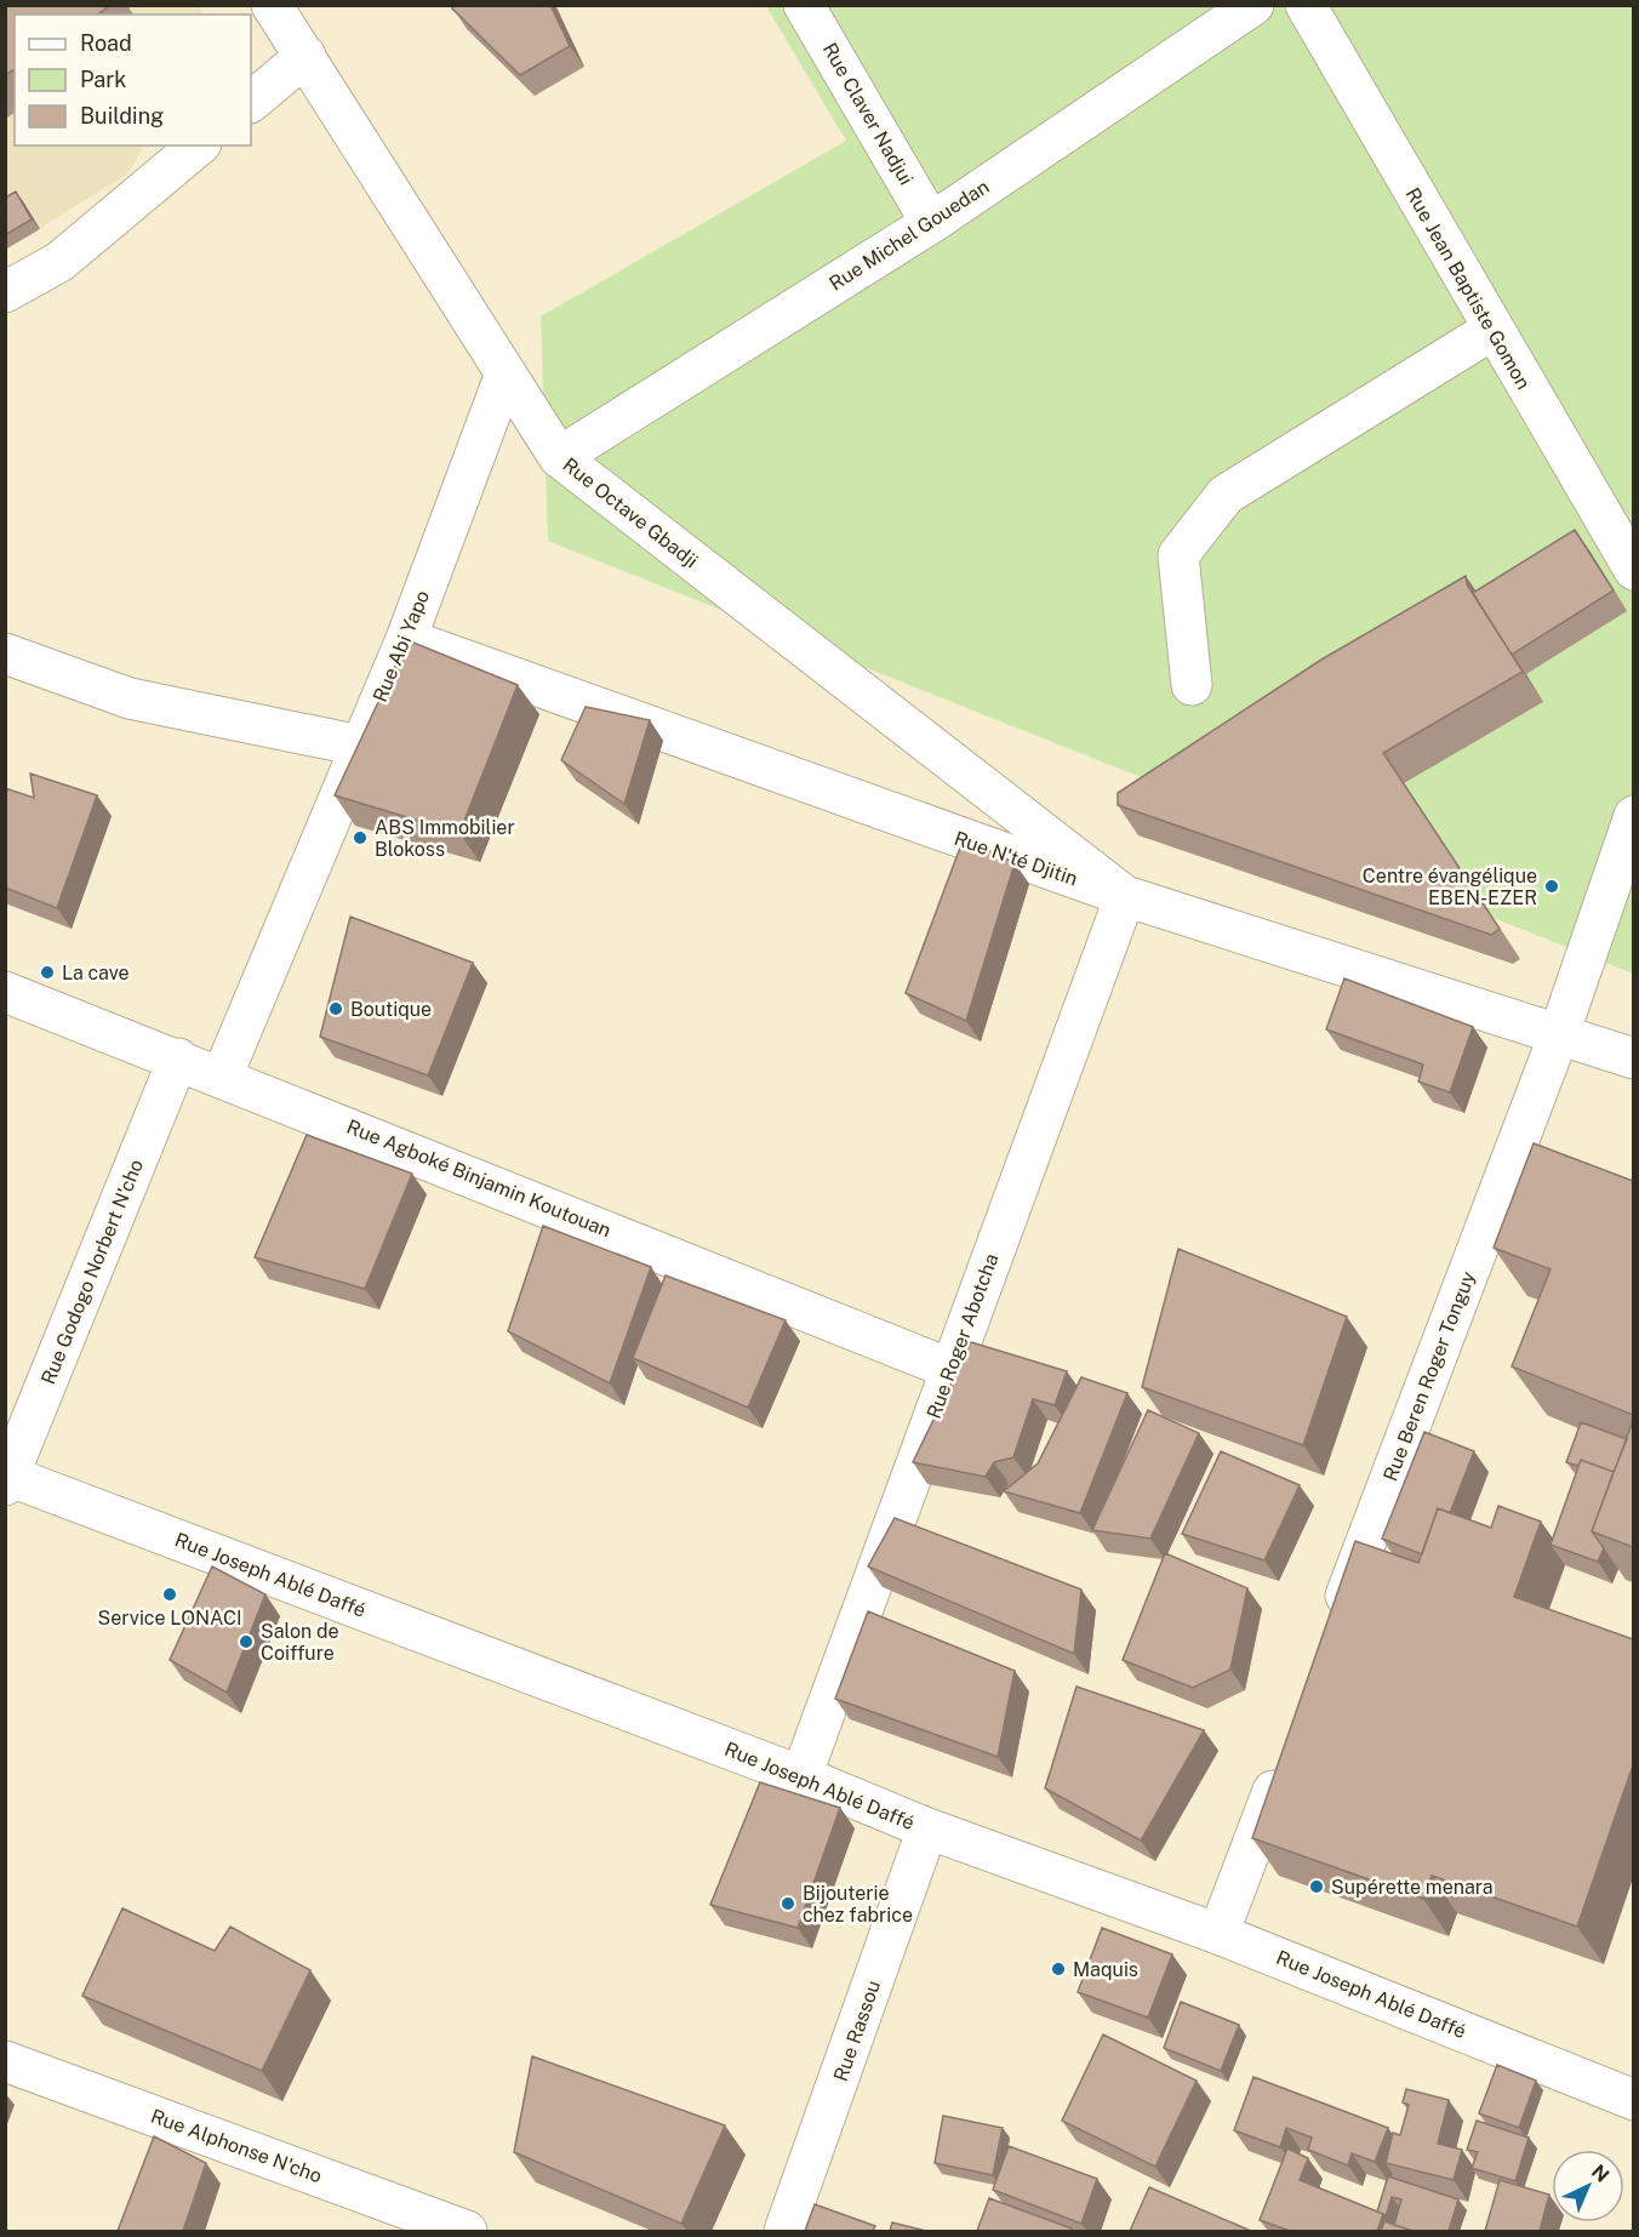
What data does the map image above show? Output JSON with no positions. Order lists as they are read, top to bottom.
{
  "streets": {
    "street": [
      "Rue Claver Nadjui",
      "Rue Michel Gouedan",
      "Rue Jean Baptiste Gomon",
      "Rue Octave Gbadji",
      "Rue Abi Yapo",
      "Rue N'té Djitin",
      "Rue Agboké Binjamin Koutouan",
      "Rue Godogo Norbert N'cho",
      "Rue Roger Abotcha",
      "Rue Beren Roger Tonguy",
      "Rue Joseph Ablé Daffé",
      "Rue Rassou",
      "Rue Alphonse N'cho"
    ]
  },
  "crossings": [
    ["Rue Claver Nadjui", "Rue Michel Gouedan"],
    ["Rue Michel Gouedan", "Rue Octave Gbadji"],
    ["Rue Octave Gbadji", "Rue Abi Yapo"],
    ["Rue Octave Gbadji", "Rue N'té Djitin"],
    ["Rue Octave Gbadji", "Rue Roger Abotcha"],
    ["Rue Abi Yapo", "Rue N'té Djitin"],
    ["Rue Abi Yapo", "Rue Agboké Binjamin Koutouan"],
    ["Rue N'té Djitin", "Rue Roger Abotcha"],
    ["Rue N'té Djitin", "Rue Beren Roger Tonguy"],
    ["Rue Agboké Binjamin Koutouan", "Rue Godogo Norbert N'cho"],
    ["Rue Agboké Binjamin Koutouan", "Rue Roger Abotcha"],
    ["Rue Godogo Norbert N'cho", "Rue Joseph Ablé Daffé"],
    ["Rue Roger Abotcha", "Rue Joseph Ablé Daffé"],
    ["Rue Joseph Ablé Daffé", "Rue Rassou"]
  ],
  "places": [
    "ABS Immobilier Blokoss",
    "Centre évangélique EBEN-EZER",
    "La cave",
    "Boutique",
    "Service LONACI",
    "Salon de Coiffure",
    "Supérette menara",
    "Bijouterie chez fabrice",
    "Maquis"
  ],
  "legend": ["Road", "Park", "Building"],
  "north": "top right"
}
